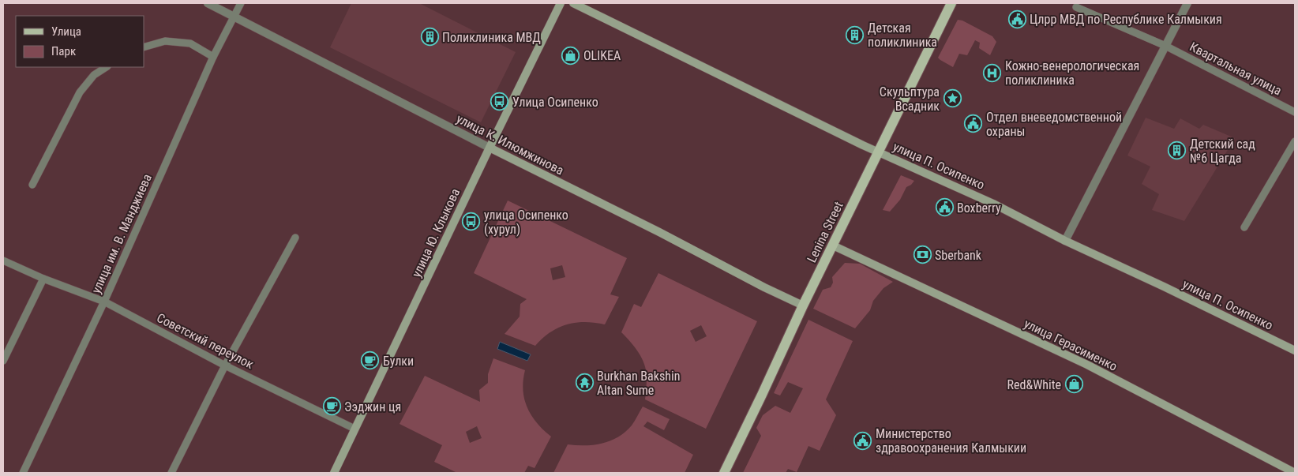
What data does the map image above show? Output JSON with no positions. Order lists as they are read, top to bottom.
{
  "streets": {
    "main road": [
      "улица К. Илюмжинова",
      "улица П. Осипенко",
      "Lenina Street",
      "улица Ю. Клыкова",
      "улица Герасименко"
    ],
    "street": ["Квартальная улица", "улица им. В. Манджиева", "Советский переулок"]
  },
  "crossings": [
    ["улица К. Илюмжинова", "Lenina Street"],
    ["улица К. Илюмжинова", "улица Ю. Клыкова"],
    ["улица К. Илюмжинова", "улица им. В. Манджиева"],
    ["улица П. Осипенко", "Lenina Street"],
    ["Lenina Street", "улица Герасименко"],
    ["улица Ю. Клыкова", "Советский переулок"],
    ["улица им. В. Манджиева", "Советский переулок"]
  ],
  "places": {
    "public building": [
      "Цлрр МВД по Республике Калмыкия",
      "Отдел вневедомственной охраны",
      "Boxberry",
      "Министерство здравоохранения Калмыкии"
    ],
    "building": ["Детская поликлиника", "Поликлиника МВД", "Детский сад №6 Цагда"],
    "shop": ["OLIKEA", "Red&White"],
    "hospital": ["Кожно-венерологическая поликлиника"],
    "place": ["Скульптура Всадник"],
    "bus stop": ["Улица Осипенко", "улица Осипенко (хурул)"],
    "bank": ["Sberbank"],
    "cafe": ["Булки", "Ээджин ця"],
    "temple": ["Burkhan Bakshin Altan Sume"]
  },
  "legend": ["Улица", "Парк"]
}
